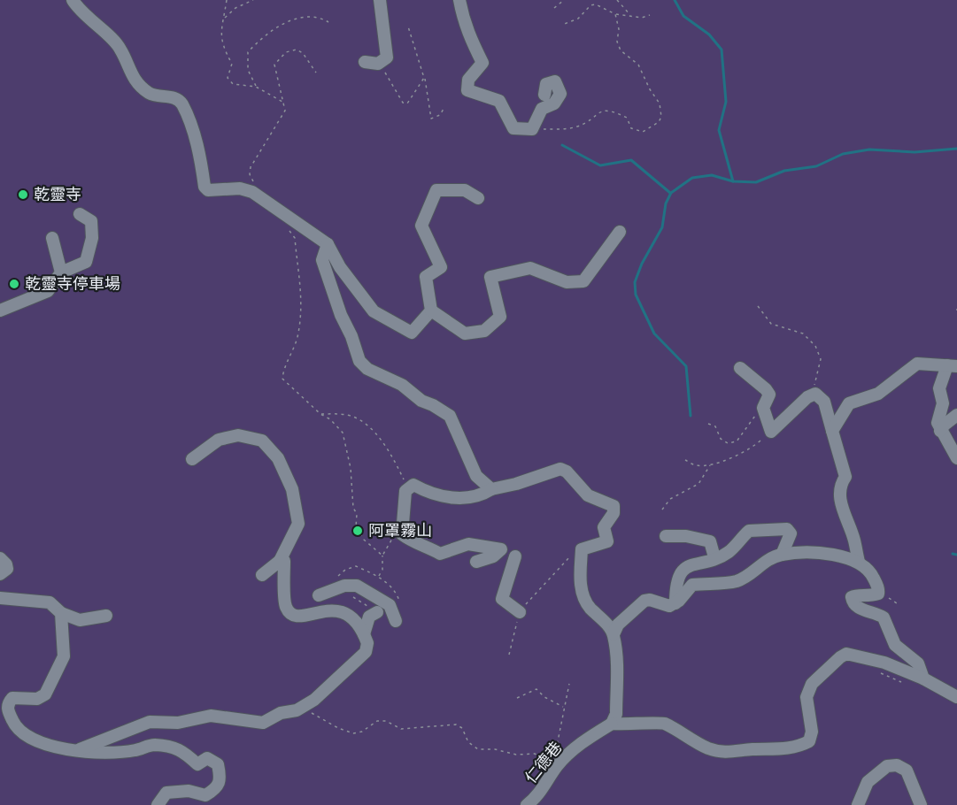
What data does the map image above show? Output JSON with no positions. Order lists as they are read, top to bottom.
{
  "streets": {
    "street": ["仁德巷"]
  },
  "places": ["乾靈寺", "乾靈寺停車場", "阿罩霧山"]
}
